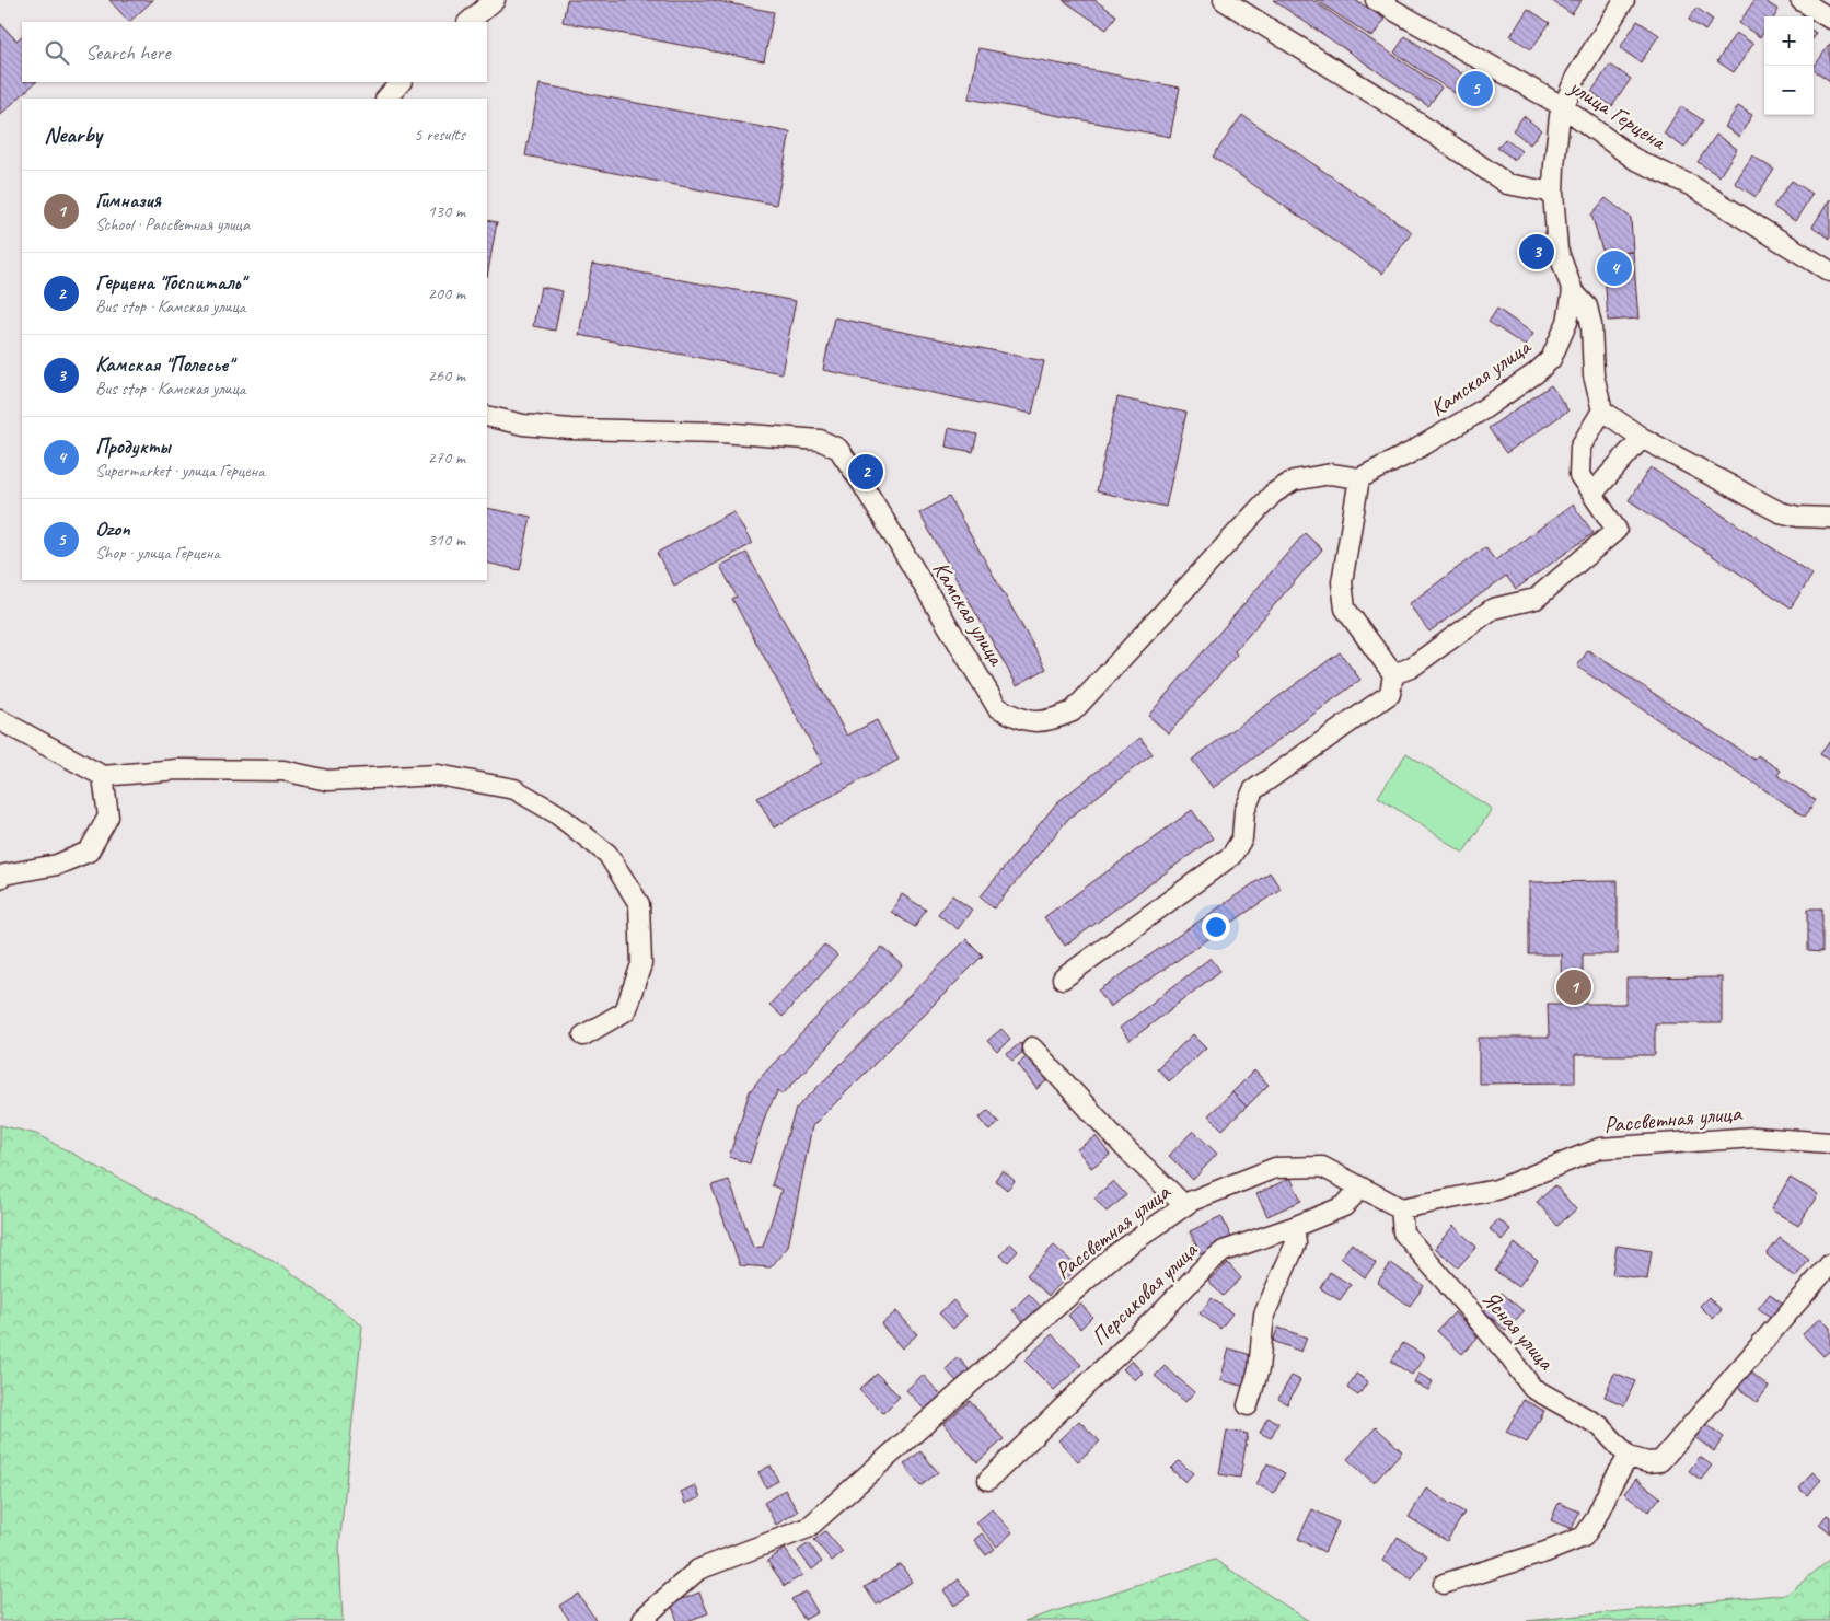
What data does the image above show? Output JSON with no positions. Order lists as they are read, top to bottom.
{
  "streets": {
    "street": [
      "улица Герцена",
      "Камская улица",
      "Рассветная улица",
      "Персиковая улица",
      "Ясная улица"
    ]
  },
  "crossings": [
    ["Рассветная улица", "Персиковая улица"],
    ["Рассветная улица", "Ясная улица"]
  ],
  "page": {
    "map_buttons": ["+", "−"],
    "search": "Search here",
    "pins": [
      "5",
      "3",
      "4",
      "2",
      "1"
    ],
    "heading": ["Nearby", "5 results"],
    "list": [
      {
        "mark": "1",
        "name": "Гимназия",
        "note": "School · Рассветная улица",
        "value": "130 m"
      },
      {
        "mark": "2",
        "name": "Герцена \"Госпиталь\"",
        "note": "Bus stop · Камская улица",
        "value": "200 m"
      },
      {
        "mark": "3",
        "name": "Камская \"Полесье\"",
        "note": "Bus stop · Камская улица",
        "value": "260 m"
      },
      {
        "mark": "4",
        "name": "Продукты",
        "note": "Supermarket · улица Герцена",
        "value": "270 m"
      },
      {
        "mark": "5",
        "name": "Ozon",
        "note": "Shop · улица Герцена",
        "value": "310 m"
      }
    ]
  }
}
